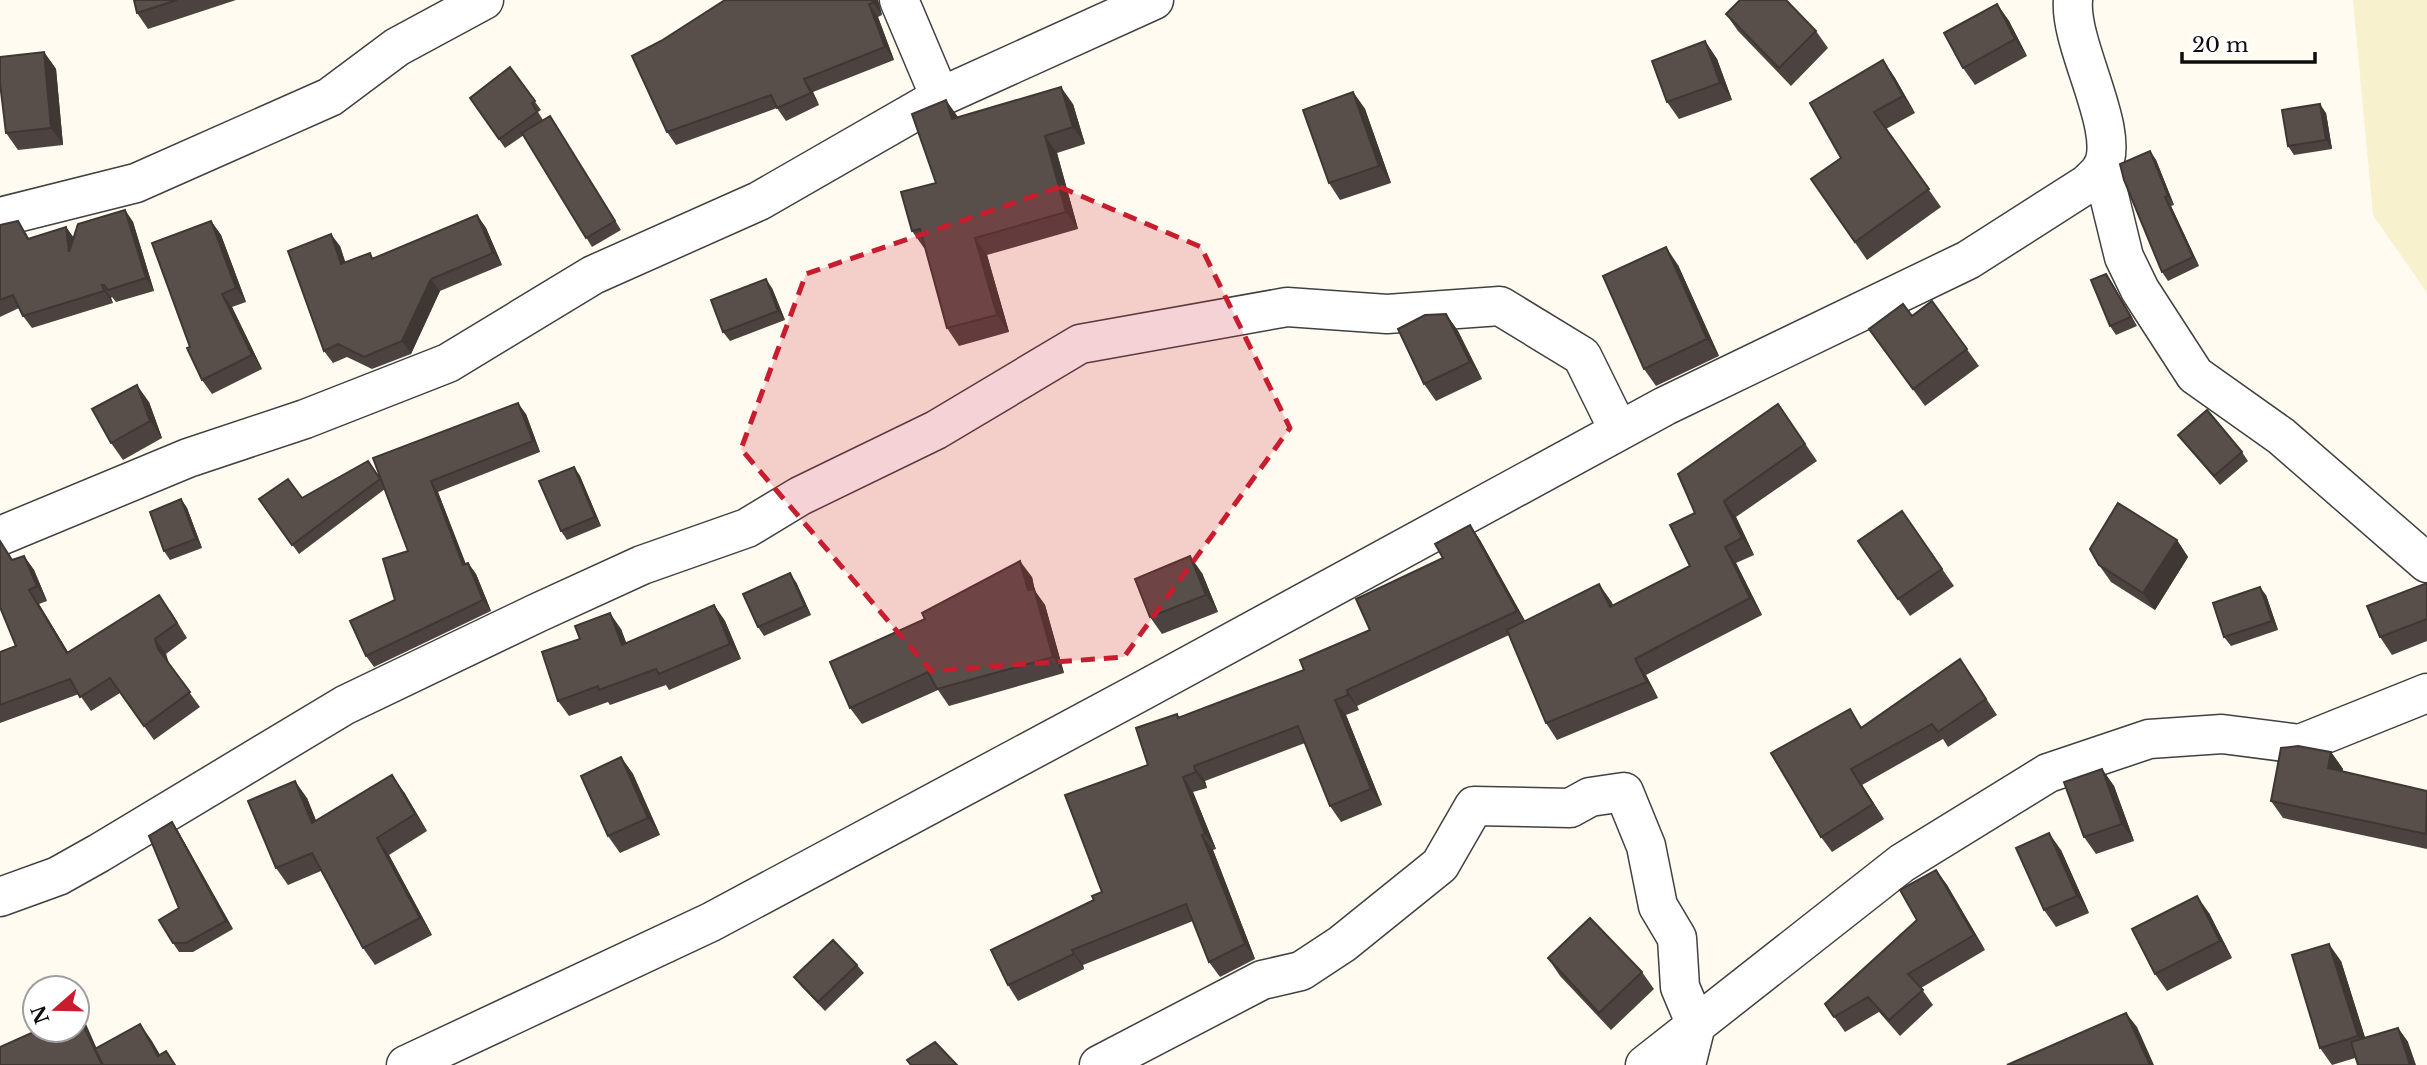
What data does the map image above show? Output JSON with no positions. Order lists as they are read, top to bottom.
{
  "scale_bar": "20 m",
  "north": "left"
}
